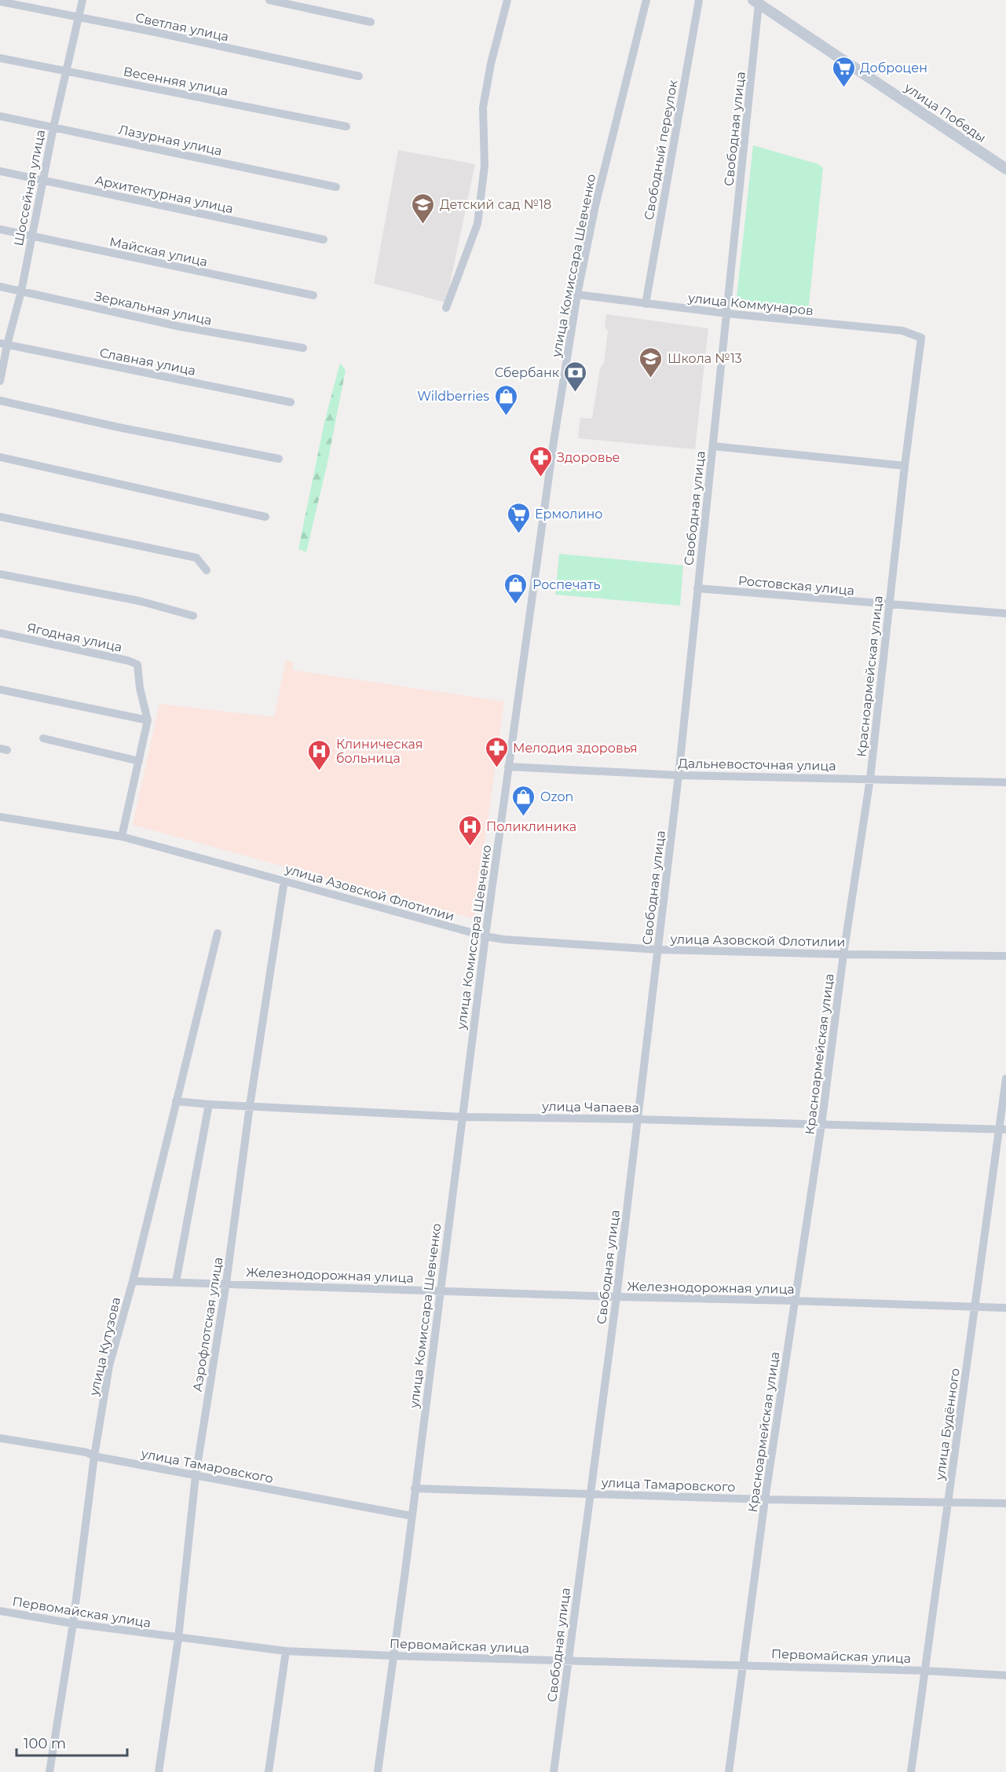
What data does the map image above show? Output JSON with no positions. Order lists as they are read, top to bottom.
{
  "streets": {
    "street": [
      "Светлая улица",
      "Весенняя улица",
      "улица Победы",
      "Свободная улица",
      "Лазурная улица",
      "Свободный переулок",
      "Шоссейная улица",
      "Архитектурная улица",
      "Майская улица",
      "улица Комиссара Шевченко",
      "улица Коммунаров",
      "Зеркальная улица",
      "Славная улица",
      "Ростовская улица",
      "Ягодная улица",
      "Красноармейская улица",
      "Дальневосточная улица",
      "улица Азовской Флотилии",
      "улица Чапаева",
      "Железнодорожная улица",
      "Аэрофлотская улица",
      "улица Кутузова",
      "улица Будённого",
      "улица Тамаровского",
      "Первомайская улица"
    ]
  },
  "crossings": [
    ["Светлая улица", "Шоссейная улица"],
    ["Весенняя улица", "Шоссейная улица"],
    ["улица Победы", "Свободная улица"],
    ["Свободная улица", "улица Коммунаров"],
    ["Свободная улица", "Ростовская улица"],
    ["Свободная улица", "Дальневосточная улица"],
    ["Свободная улица", "улица Азовской Флотилии"],
    ["Свободная улица", "улица Чапаева"],
    ["Свободная улица", "Железнодорожная улица"],
    ["Свободная улица", "улица Тамаровского"],
    ["Свободная улица", "Первомайская улица"],
    ["Лазурная улица", "Шоссейная улица"],
    ["Свободный переулок", "улица Коммунаров"],
    ["Шоссейная улица", "Архитектурная улица"],
    ["Шоссейная улица", "Майская улица"],
    ["Шоссейная улица", "Зеркальная улица"],
    ["Шоссейная улица", "Славная улица"],
    ["улица Комиссара Шевченко", "улица Коммунаров"],
    ["улица Комиссара Шевченко", "Дальневосточная улица"],
    ["улица Комиссара Шевченко", "улица Азовской Флотилии"],
    ["улица Комиссара Шевченко", "улица Чапаева"],
    ["улица Комиссара Шевченко", "Железнодорожная улица"],
    ["улица Комиссара Шевченко", "улица Тамаровского"],
    ["улица Комиссара Шевченко", "Первомайская улица"],
    ["улица Коммунаров", "Красноармейская улица"],
    ["Ростовская улица", "Красноармейская улица"],
    ["Ягодная улица", "улица Азовской Флотилии"],
    ["Красноармейская улица", "Дальневосточная улица"],
    ["Красноармейская улица", "улица Азовской Флотилии"],
    ["Красноармейская улица", "улица Чапаева"],
    ["Красноармейская улица", "Железнодорожная улица"],
    ["Красноармейская улица", "улица Тамаровского"],
    ["Красноармейская улица", "Первомайская улица"],
    ["улица Азовской Флотилии", "Аэрофлотская улица"],
    ["улица Чапаева", "Аэрофлотская улица"],
    ["улица Чапаева", "улица Кутузова"],
    ["улица Чапаева", "улица Будённого"],
    ["Железнодорожная улица", "Аэрофлотская улица"],
    ["Железнодорожная улица", "улица Кутузова"],
    ["Железнодорожная улица", "улица Будённого"],
    ["Аэрофлотская улица", "улица Тамаровского"],
    ["Аэрофлотская улица", "Первомайская улица"],
    ["улица Кутузова", "улица Тамаровского"],
    ["улица Кутузова", "Первомайская улица"],
    ["улица Будённого", "улица Тамаровского"],
    ["улица Будённого", "Первомайская улица"]
  ],
  "places": {
    "supermarket": ["Доброцен", "Ермолино"],
    "school or university": ["Детский сад №18", "Школа №13"],
    "bank": ["Сбербанк"],
    "shop": ["Wildberries", "Роспечать", "Ozon"],
    "pharmacy": ["Здоровье", "Мелодия здоровья"],
    "hospital": ["Клиническая больница", "Поликлиника"]
  },
  "scale_bar": "100 m"
}
